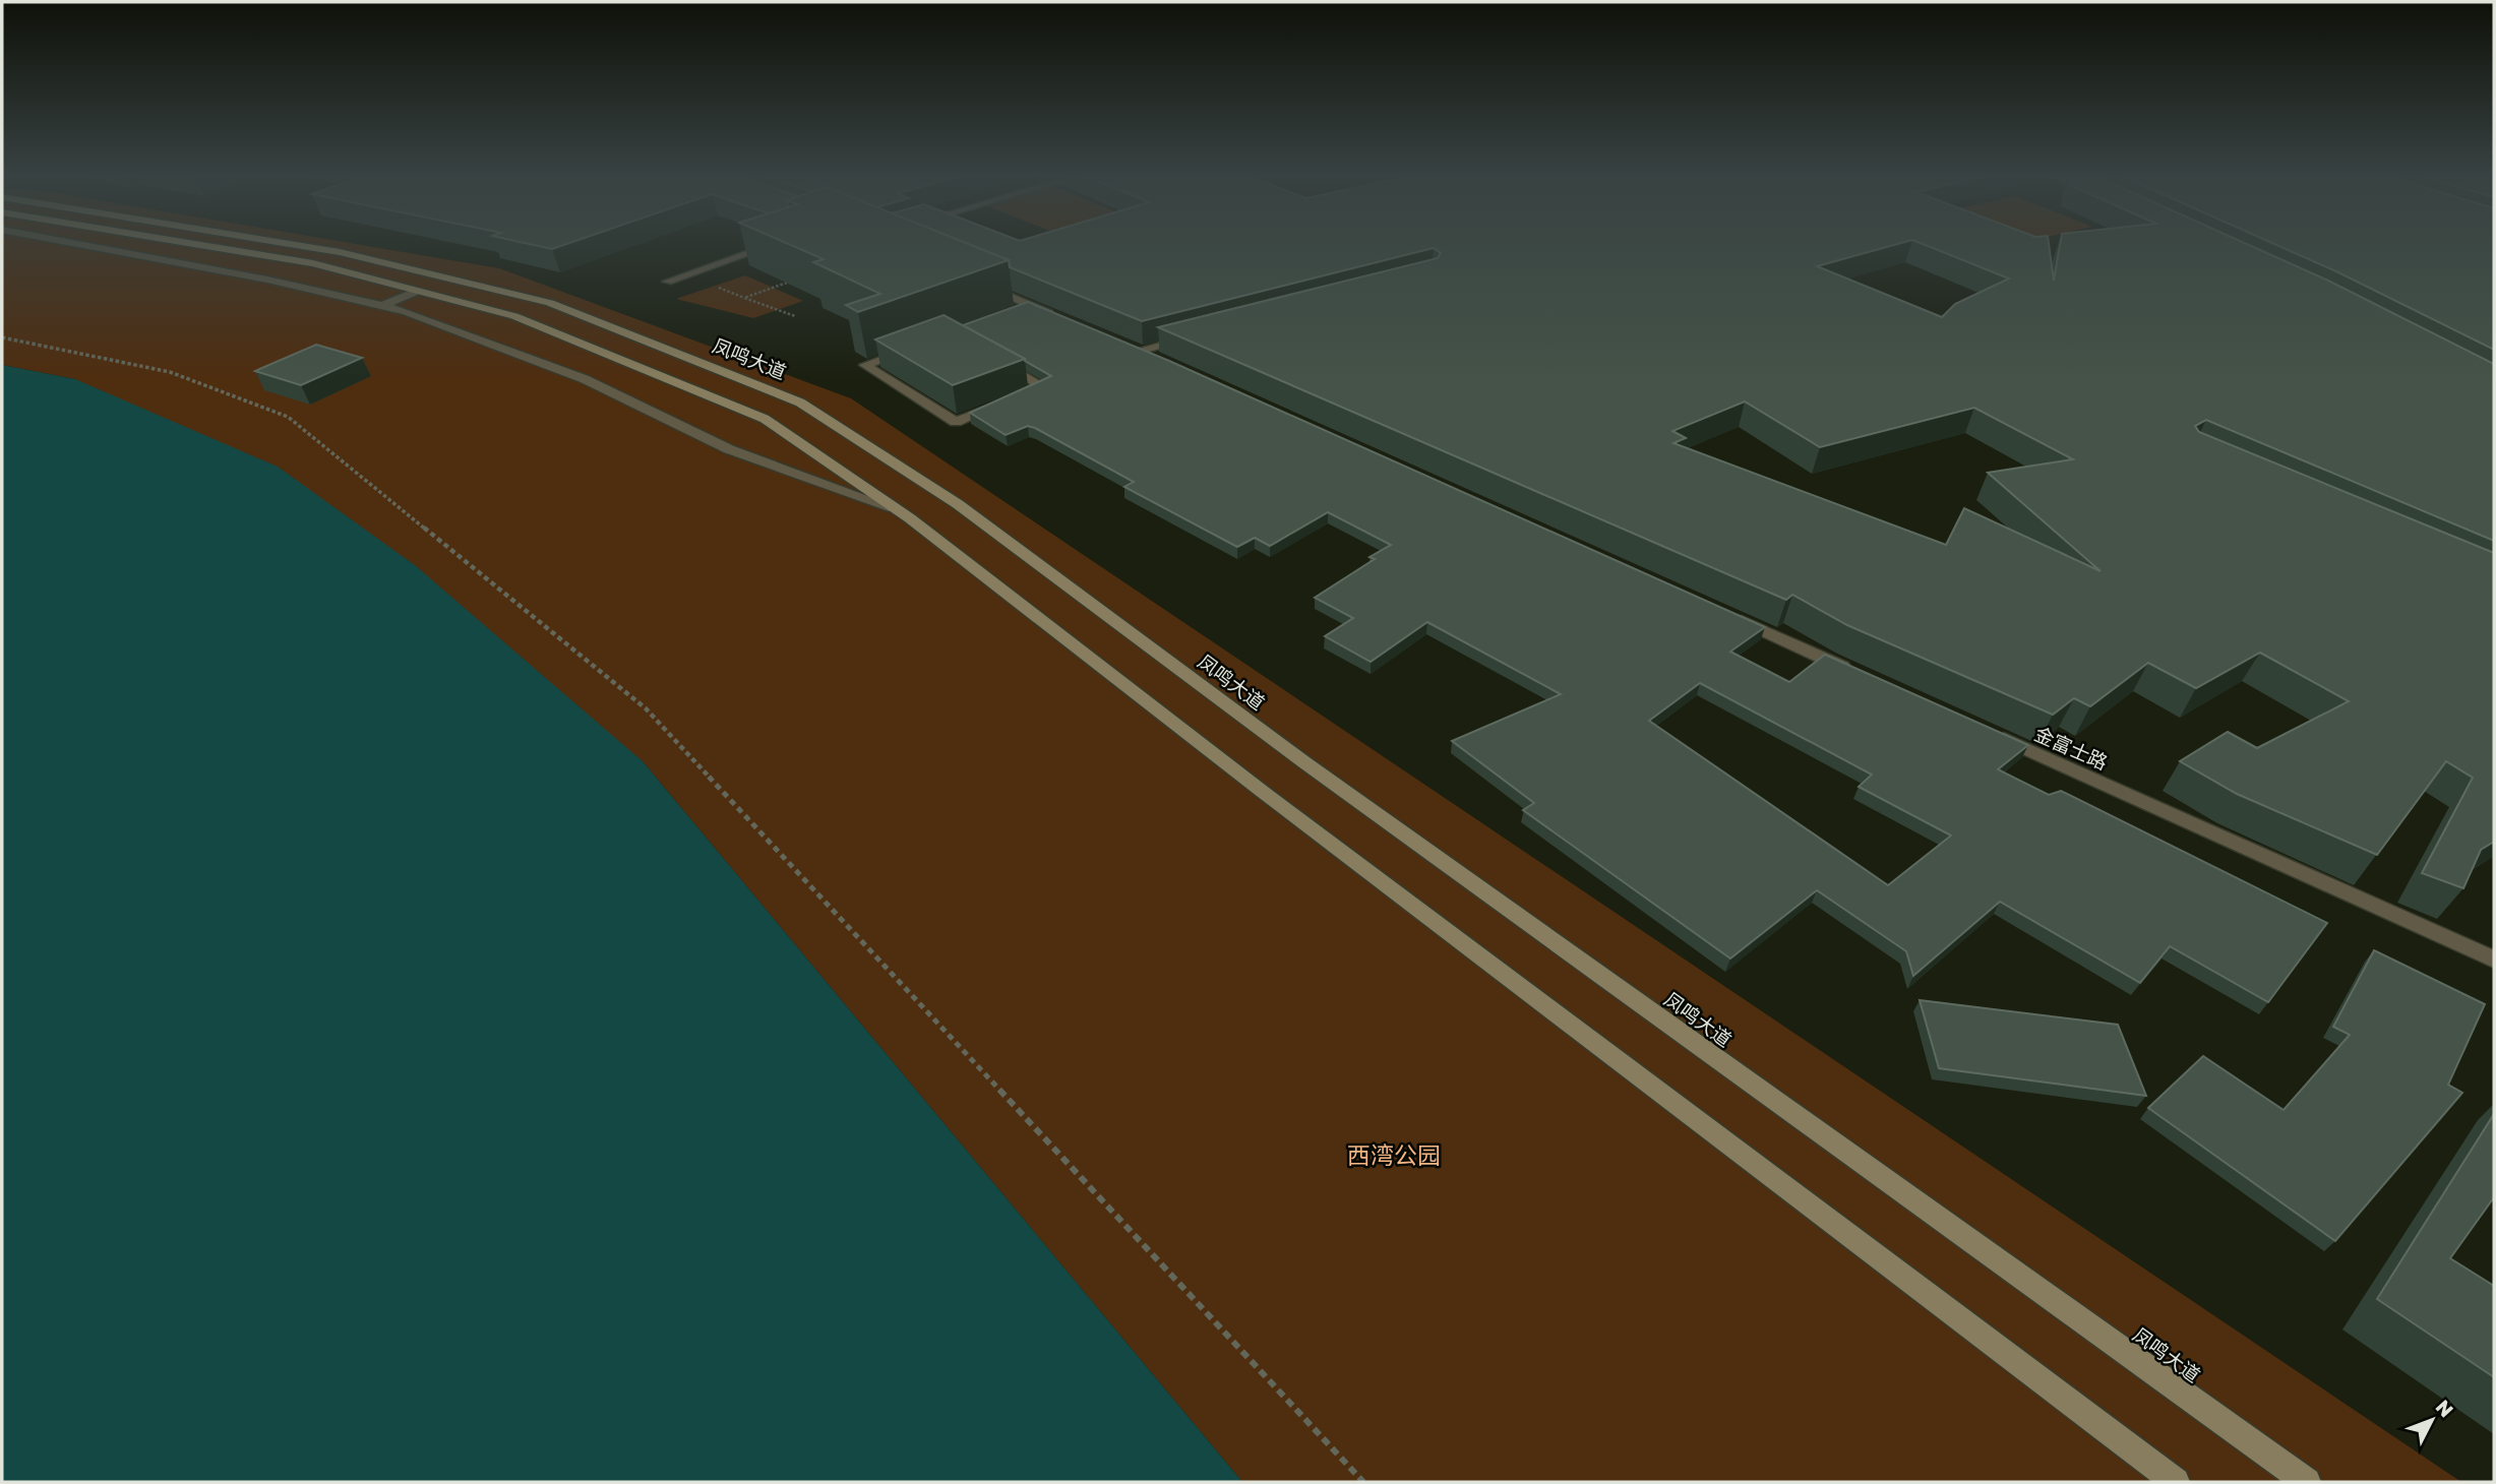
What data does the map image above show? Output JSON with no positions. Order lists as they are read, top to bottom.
{
  "streets": {
    "main road": ["凤鸣大道"],
    "street": ["金富士路"]
  },
  "parks": ["西湾公园"],
  "north": "top right"
}
